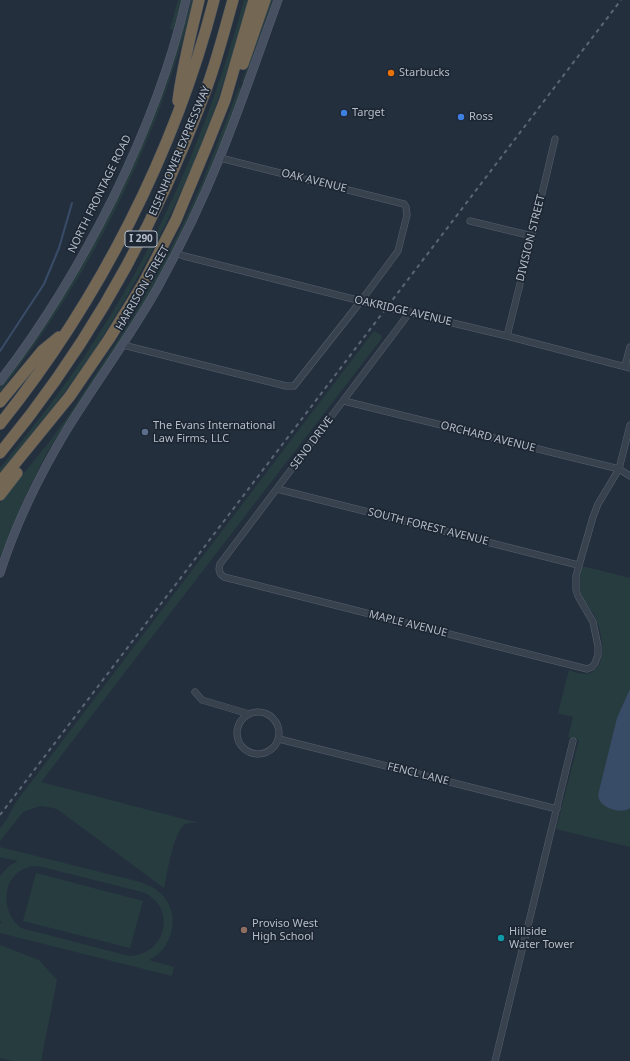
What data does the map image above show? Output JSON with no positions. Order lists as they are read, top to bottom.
{
  "streets": {
    "highway": ["EISENHOWER EXPRESSWAY", "I 290"],
    "main road": ["NORTH FRONTAGE ROAD", "HARRISON STREET"],
    "street": [
      "OAK AVENUE",
      "DIVISION STREET",
      "OAKRIDGE AVENUE",
      "ORCHARD AVENUE",
      "SENO DRIVE",
      "SOUTH FOREST AVENUE",
      "MAPLE AVENUE",
      "FENCL LANE"
    ]
  },
  "crossings": [
    ["OAK AVENUE", "HARRISON STREET"],
    ["OAK AVENUE", "OAKRIDGE AVENUE"],
    ["DIVISION STREET", "OAKRIDGE AVENUE"],
    ["HARRISON STREET", "OAKRIDGE AVENUE"],
    ["OAKRIDGE AVENUE", "SENO DRIVE"],
    ["ORCHARD AVENUE", "SENO DRIVE"],
    ["SENO DRIVE", "SOUTH FOREST AVENUE"],
    ["SENO DRIVE", "MAPLE AVENUE"],
    ["SOUTH FOREST AVENUE", "MAPLE AVENUE"]
  ],
  "places": [
    "Starbucks",
    "Target",
    "Ross",
    "The Evans International Law Firms, LLC",
    "Proviso West High School",
    "Hillside Water Tower"
  ]
}
